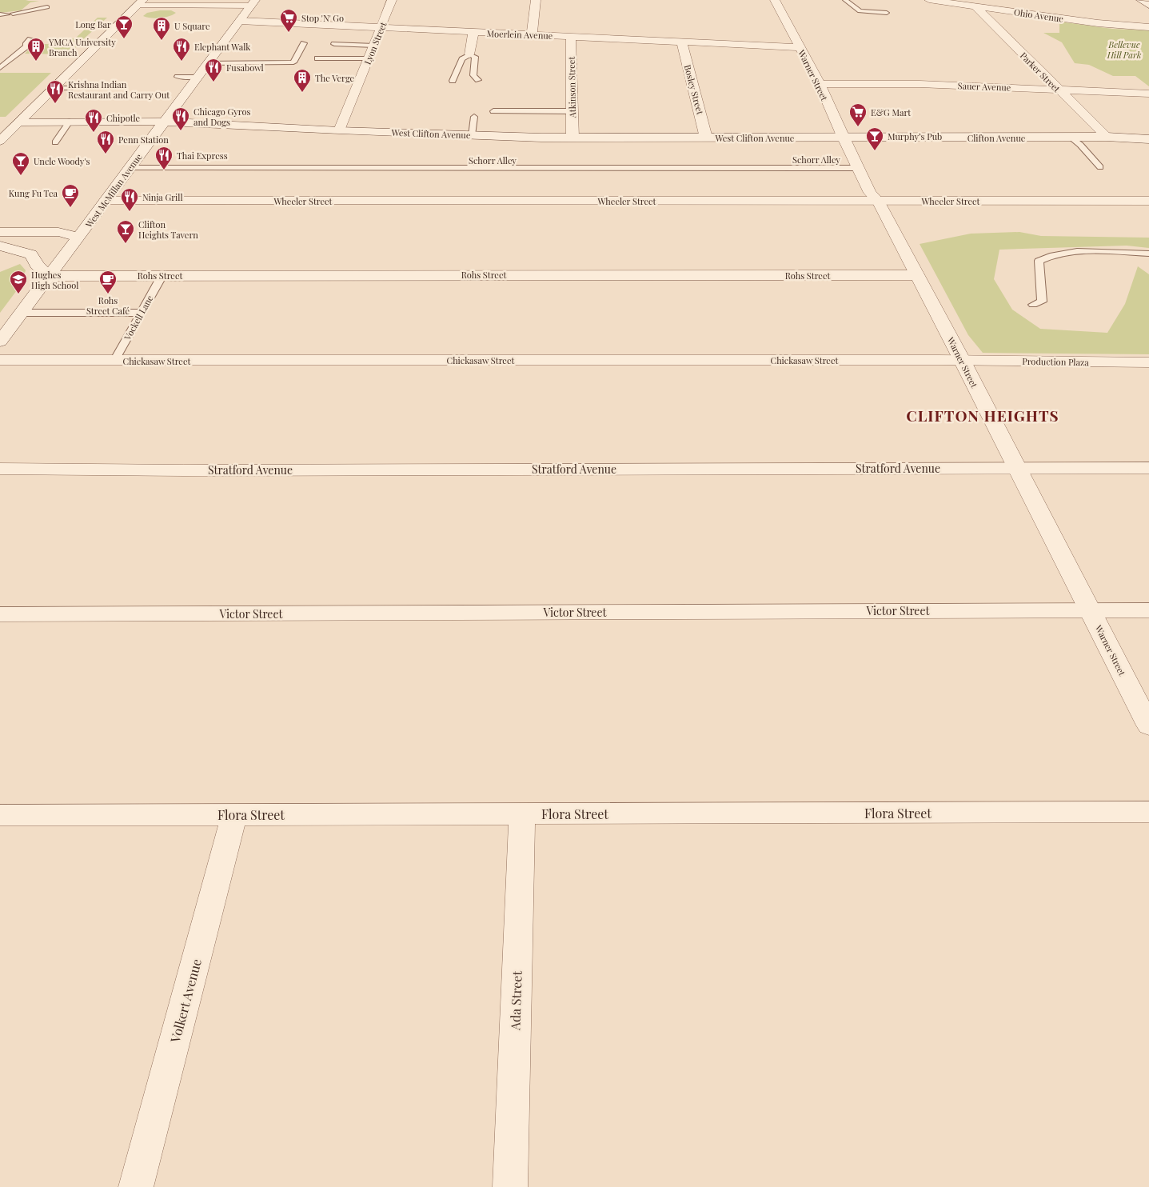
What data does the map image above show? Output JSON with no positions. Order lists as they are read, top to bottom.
{
  "streets": {
    "street": [
      "Ohio Avenue",
      "Moerlein Avenue",
      "Lyon Street",
      "Parker Street",
      "Warner Street",
      "Sauer Avenue",
      "Atkinson Street",
      "Bosley Street",
      "West Clifton Avenue",
      "Clifton Avenue",
      "West McMillan Avenue",
      "Wheeler Street",
      "Rohs Street",
      "Chickasaw Street",
      "Production Plaza",
      "Stratford Avenue",
      "Victor Street",
      "Flora Street",
      "Volkert Avenue",
      "Ada Street"
    ],
    "lane": ["Schorr Alley", "Vockell Lane"]
  },
  "crossings": [
    ["Ohio Avenue", "Parker Street"],
    ["Moerlein Avenue", "Lyon Street"],
    ["Moerlein Avenue", "Warner Street"],
    ["Moerlein Avenue", "Atkinson Street"],
    ["Moerlein Avenue", "Bosley Street"],
    ["Moerlein Avenue", "West McMillan Avenue"],
    ["Lyon Street", "West Clifton Avenue"],
    ["Parker Street", "Sauer Avenue"],
    ["Parker Street", "Clifton Avenue"],
    ["Warner Street", "Sauer Avenue"],
    ["Warner Street", "West Clifton Avenue"],
    ["Warner Street", "Clifton Avenue"],
    ["Warner Street", "Schorr Alley"],
    ["Warner Street", "Wheeler Street"],
    ["Warner Street", "Rohs Street"],
    ["Warner Street", "Chickasaw Street"],
    ["Warner Street", "Production Plaza"],
    ["Warner Street", "Stratford Avenue"],
    ["Warner Street", "Victor Street"],
    ["Atkinson Street", "West Clifton Avenue"],
    ["Bosley Street", "West Clifton Avenue"],
    ["West Clifton Avenue", "Clifton Avenue"],
    ["West Clifton Avenue", "West McMillan Avenue"],
    ["Schorr Alley", "West McMillan Avenue"],
    ["West McMillan Avenue", "Wheeler Street"],
    ["West McMillan Avenue", "Rohs Street"],
    ["Rohs Street", "Vockell Lane"],
    ["Vockell Lane", "Chickasaw Street"],
    ["Chickasaw Street", "Production Plaza"],
    ["Flora Street", "Volkert Avenue"],
    ["Flora Street", "Ada Street"]
  ],
  "districts": ["CLIFTON HEIGHTS"],
  "parks": ["Bellevue Hill Park"],
  "places": {
    "supermarket": ["Stop 'N' Go", "E&G Mart"],
    "bar": [
      "Long Bar",
      "Murphy’s Pub",
      "Uncle Woody's",
      "Clifton Heights Tavern"
    ],
    "building": ["U Square", "YMCA University Branch", "The Verge"],
    "restaurant": [
      "Elephant Walk",
      "Fusabowl",
      "Krishna Indian Restaurant and Carry Out",
      "Chicago Gyros and Dogs",
      "Chipotle",
      "Penn Station",
      "Thai Express",
      "Ninja Grill"
    ],
    "cafe": ["Kung Fu Tea", "Rohs Street Café"],
    "school or university": ["Hughes High School"]
  }
}
